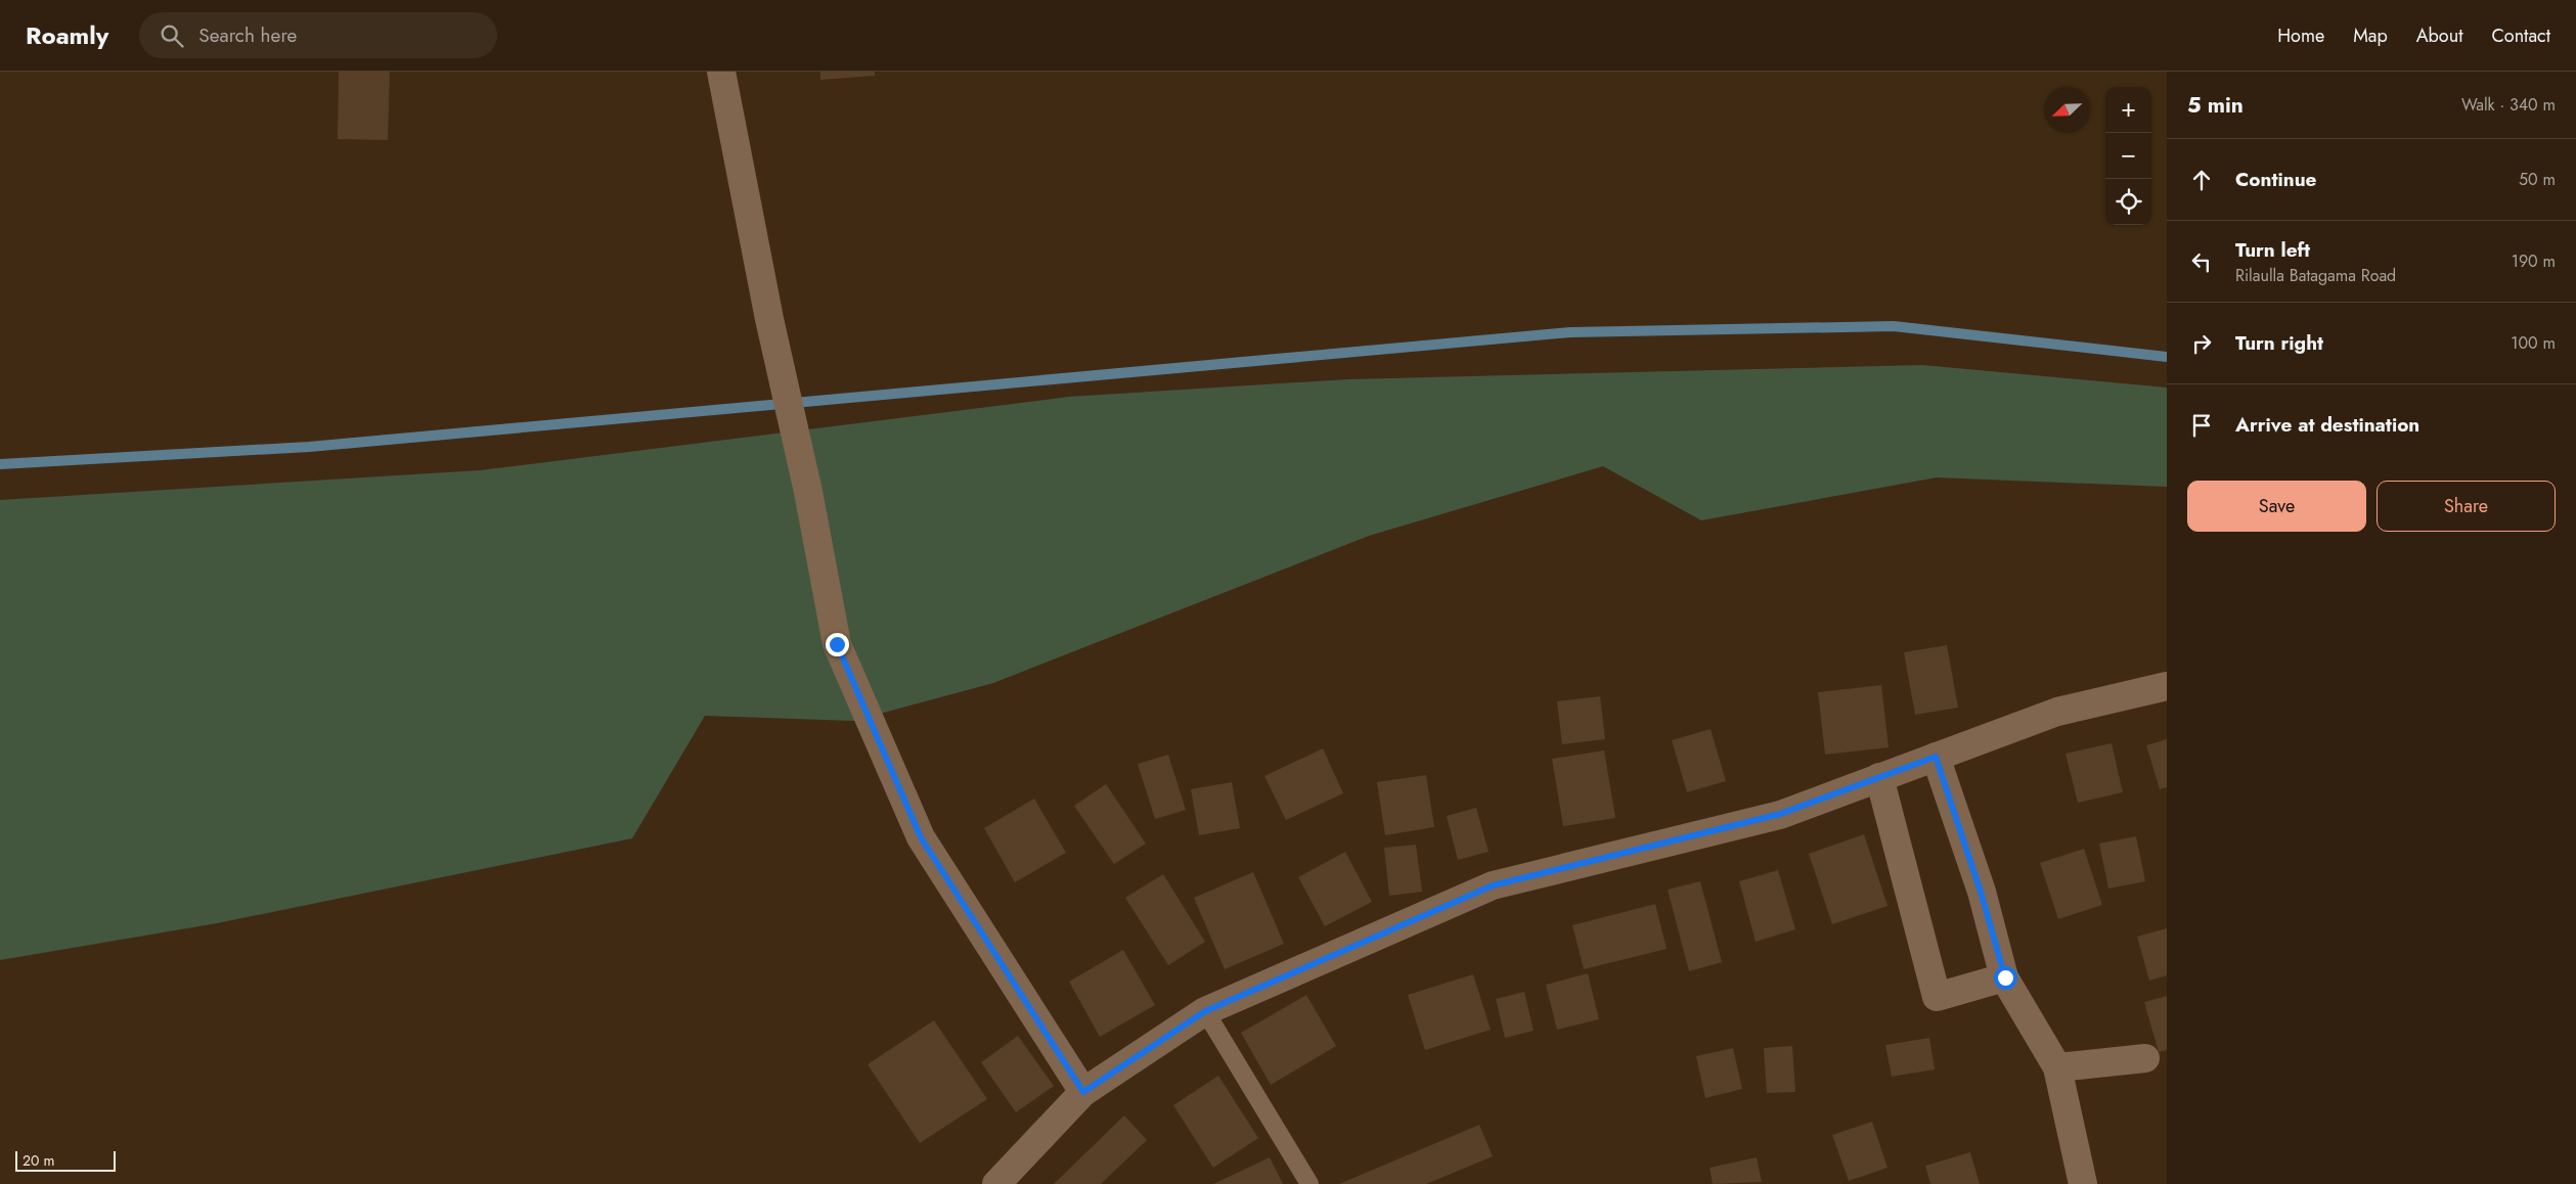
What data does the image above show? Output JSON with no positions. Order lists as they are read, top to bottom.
{
  "scale_bar": "20 m",
  "north": "bottom left",
  "page": {
    "header": "Roamly",
    "search": "Search here",
    "nav": [
      "Home",
      "Map",
      "About",
      "Contact"
    ],
    "heading": ["5 min", "Walk · 340 m"],
    "map_buttons": ["+", "−"],
    "list": [
      ["Continue", "50 m"],
      ["Turn left", "Rilaulla Batagama Road", "190 m"],
      ["Turn right", "100 m"],
      "Arrive at destination"
    ],
    "buttons": ["Save", "Share"],
    "scale": "20 m"
  }
}
